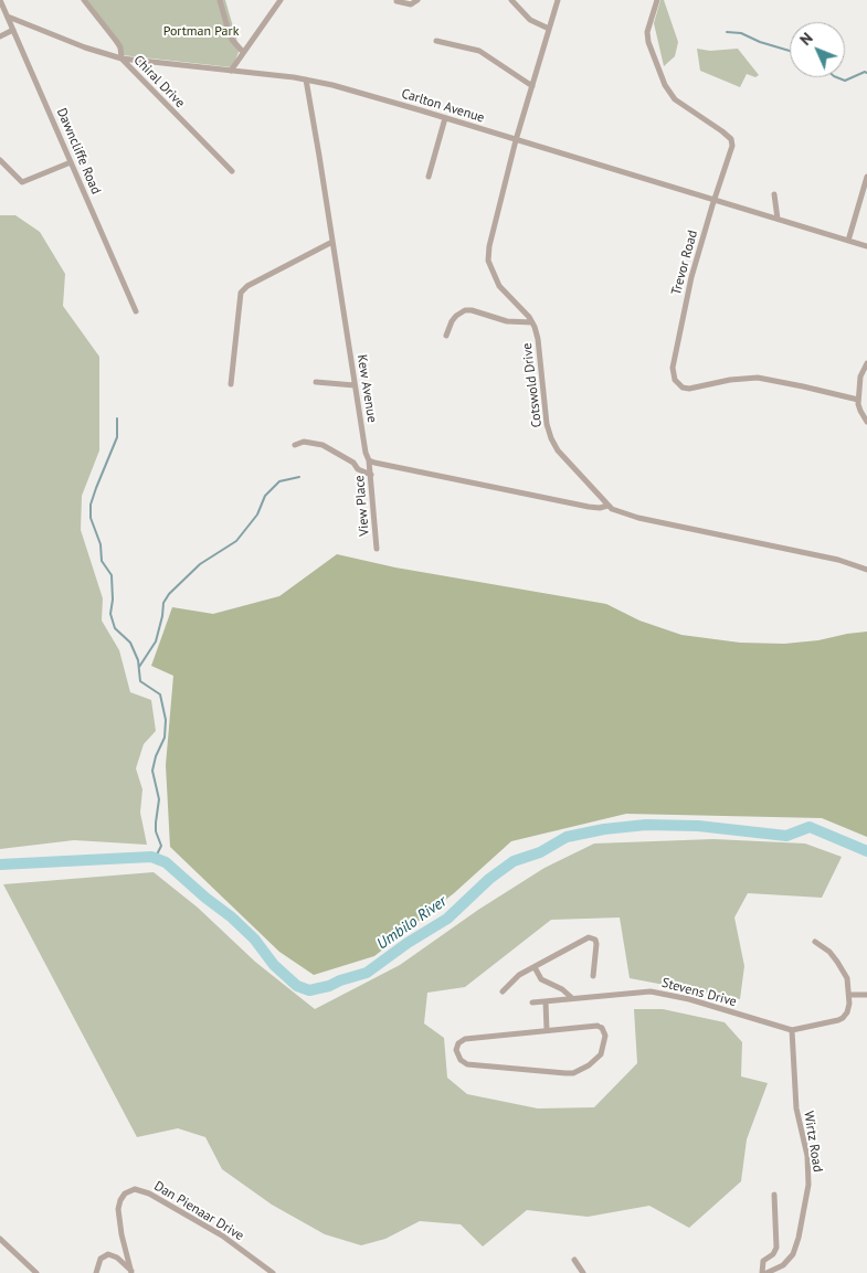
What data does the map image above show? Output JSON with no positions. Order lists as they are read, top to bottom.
{
  "streets": {
    "street": [
      "Chiral Drive",
      "Carlton Avenue",
      "Dawncliffe Road",
      "Trevor Road",
      "Cotswold Drive",
      "Kew Avenue",
      "View Place",
      "Stevens Drive",
      "Wirtz Road",
      "Dan Pienaar Drive"
    ]
  },
  "crossings": [
    ["Chiral Drive", "Carlton Avenue"],
    ["Carlton Avenue", "Dawncliffe Road"],
    ["Carlton Avenue", "Trevor Road"],
    ["Carlton Avenue", "Cotswold Drive"],
    ["Carlton Avenue", "Kew Avenue"],
    ["Kew Avenue", "View Place"],
    ["Stevens Drive", "Wirtz Road"]
  ],
  "water": ["Umbilo River"],
  "parks": ["Portman Park"],
  "north": "top left"
}
